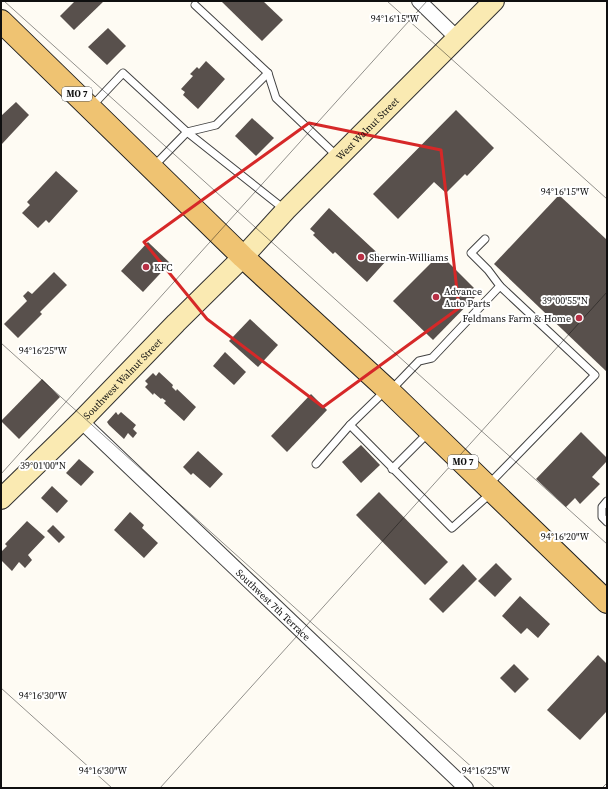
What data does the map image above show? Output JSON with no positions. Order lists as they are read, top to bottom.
{
  "streets": {
    "main road": ["MO 7"],
    "street": ["West Walnut Street", "Southwest Walnut Street", "Southwest 7th Terrace"]
  },
  "crossings": [
    ["MO 7", "West Walnut Street"],
    ["MO 7", "Southwest Walnut Street"],
    ["West Walnut Street", "Southwest Walnut Street"],
    ["Southwest Walnut Street", "Southwest 7th Terrace"]
  ],
  "places": [
    "Sherwin-Williams",
    "KFC",
    "Advance Auto Parts",
    "Feldmans Farm & Home"
  ],
  "coordinates": [
    "94°16'15\"W",
    "39°00'55\"N",
    "94°16'25\"W",
    "39°01'00\"N",
    "94°16'20\"W",
    "94°16'30\"W"
  ]
}
